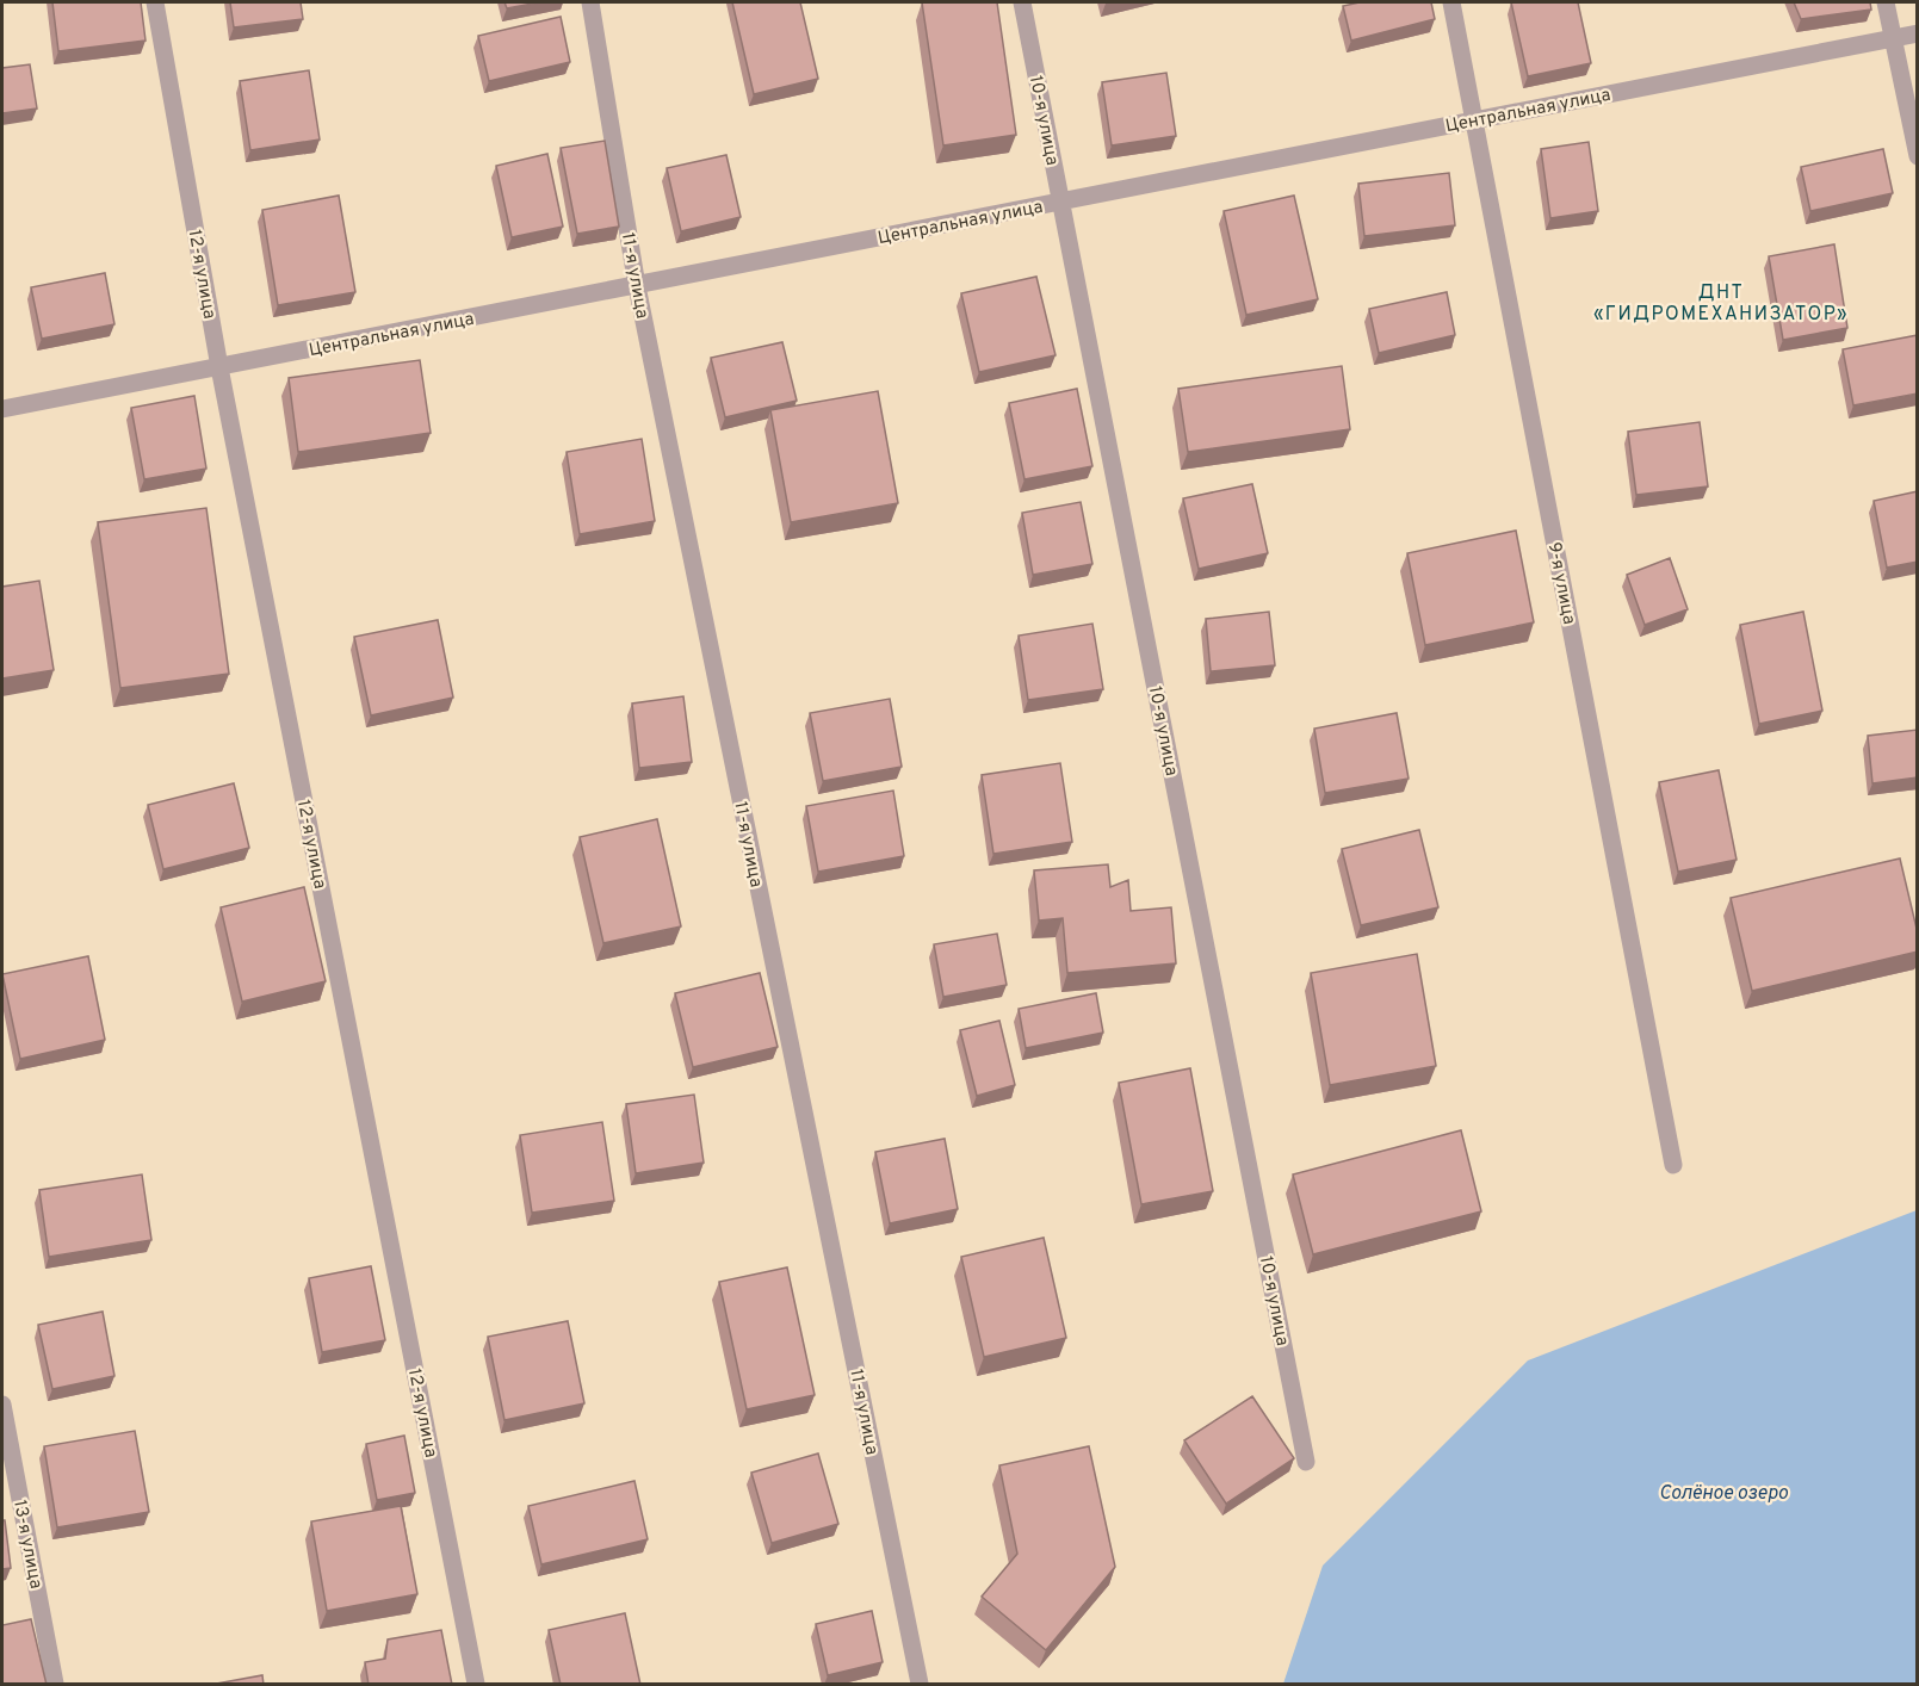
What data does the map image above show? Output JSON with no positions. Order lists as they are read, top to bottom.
{
  "streets": {
    "street": [
      "Центральная улица",
      "10-я улица",
      "12-я улица",
      "11-я улица",
      "9-я улица",
      "13-я улица"
    ]
  },
  "crossings": [
    ["Центральная улица", "10-я улица"],
    ["Центральная улица", "12-я улица"],
    ["Центральная улица", "11-я улица"],
    ["Центральная улица", "9-я улица"]
  ],
  "districts": ["ДНТ «ГИДРОМЕХАНИЗАТОР»"],
  "water": ["Солёное озеро"]
}
